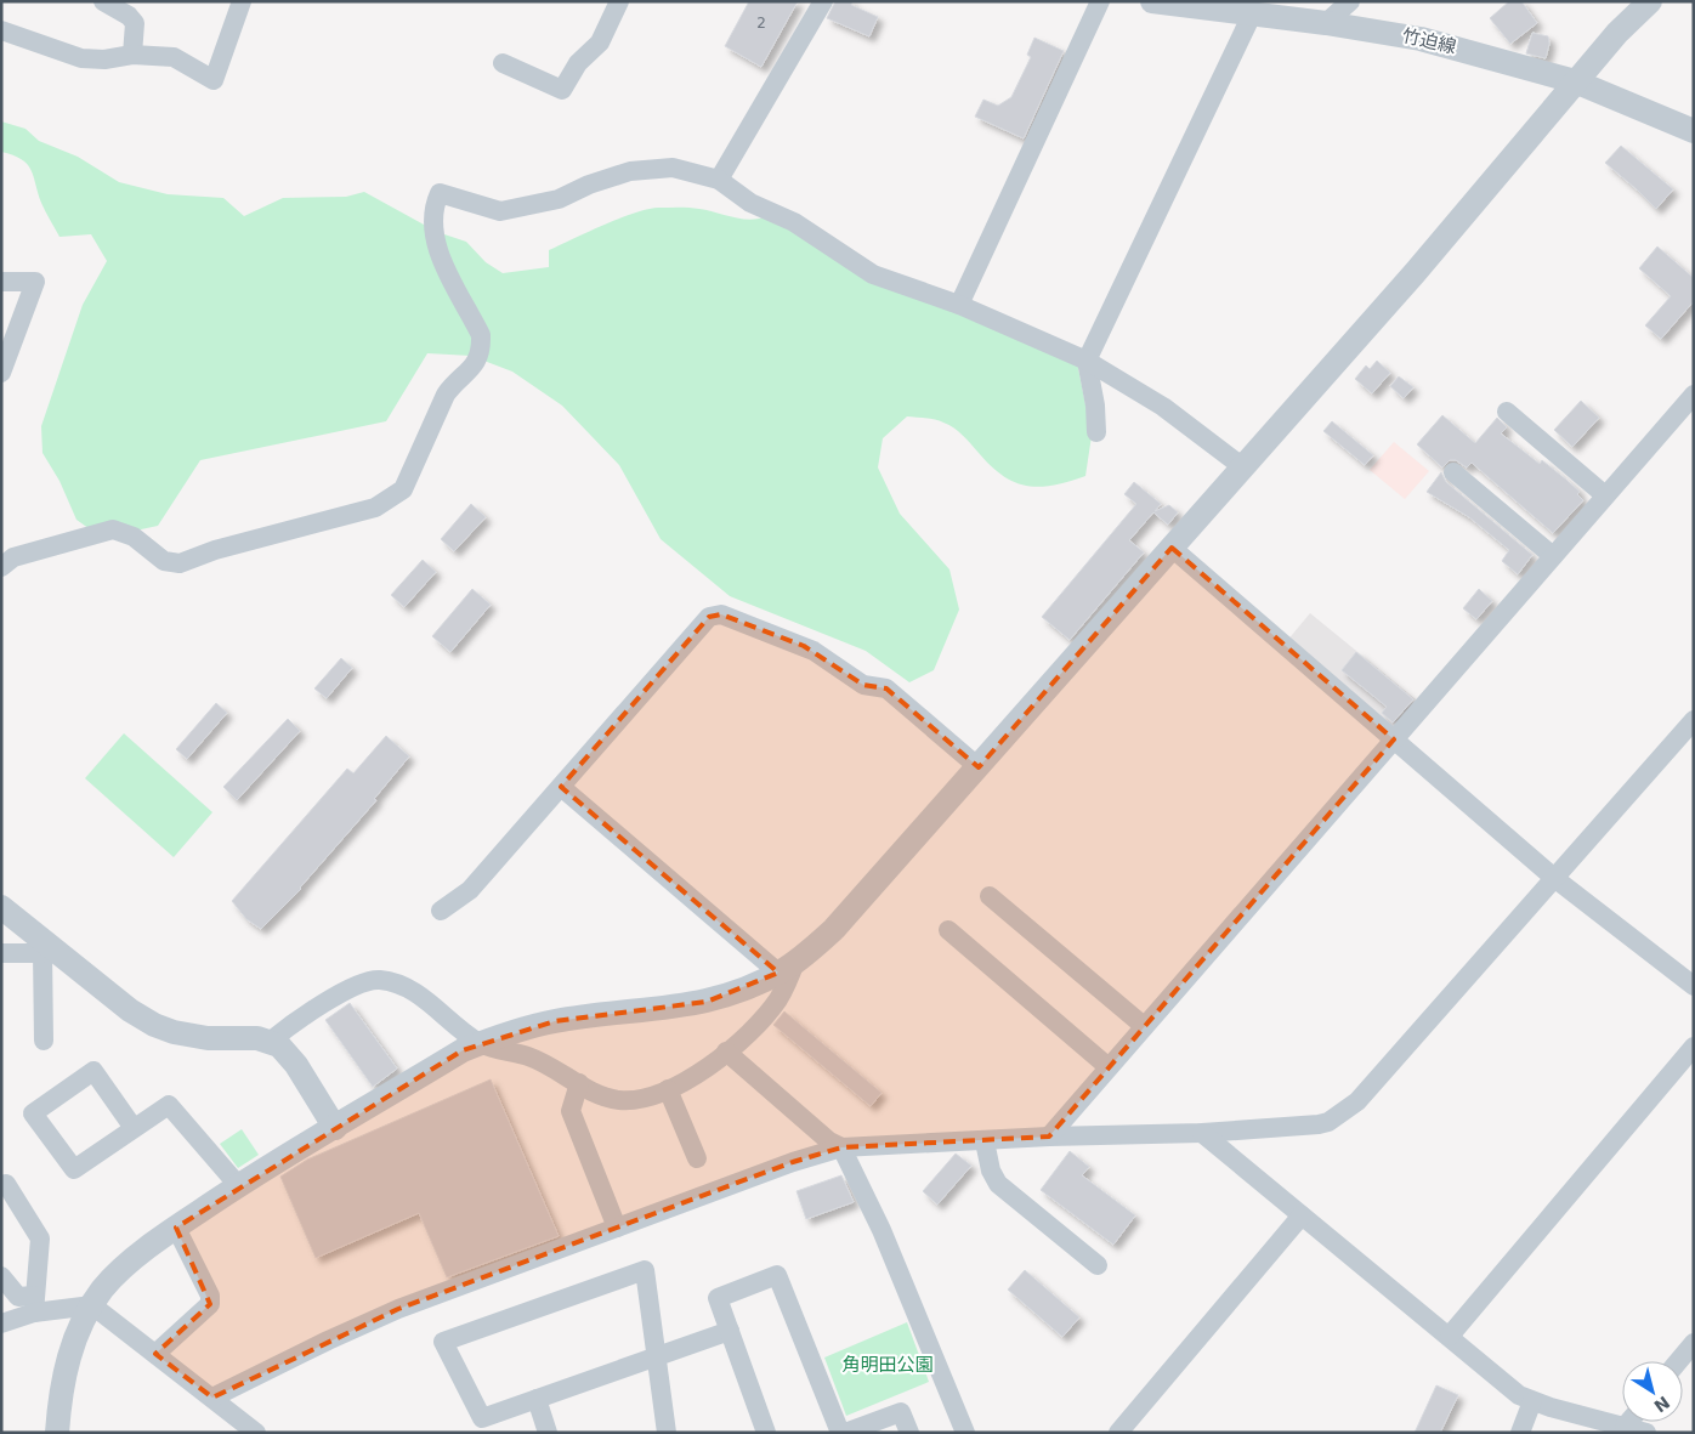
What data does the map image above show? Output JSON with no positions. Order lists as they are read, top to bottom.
{
  "streets": {
    "street": ["竹迫線"]
  },
  "parks": ["角明田公園"],
  "house_numbers": ["2"],
  "north": "bottom right"
}
